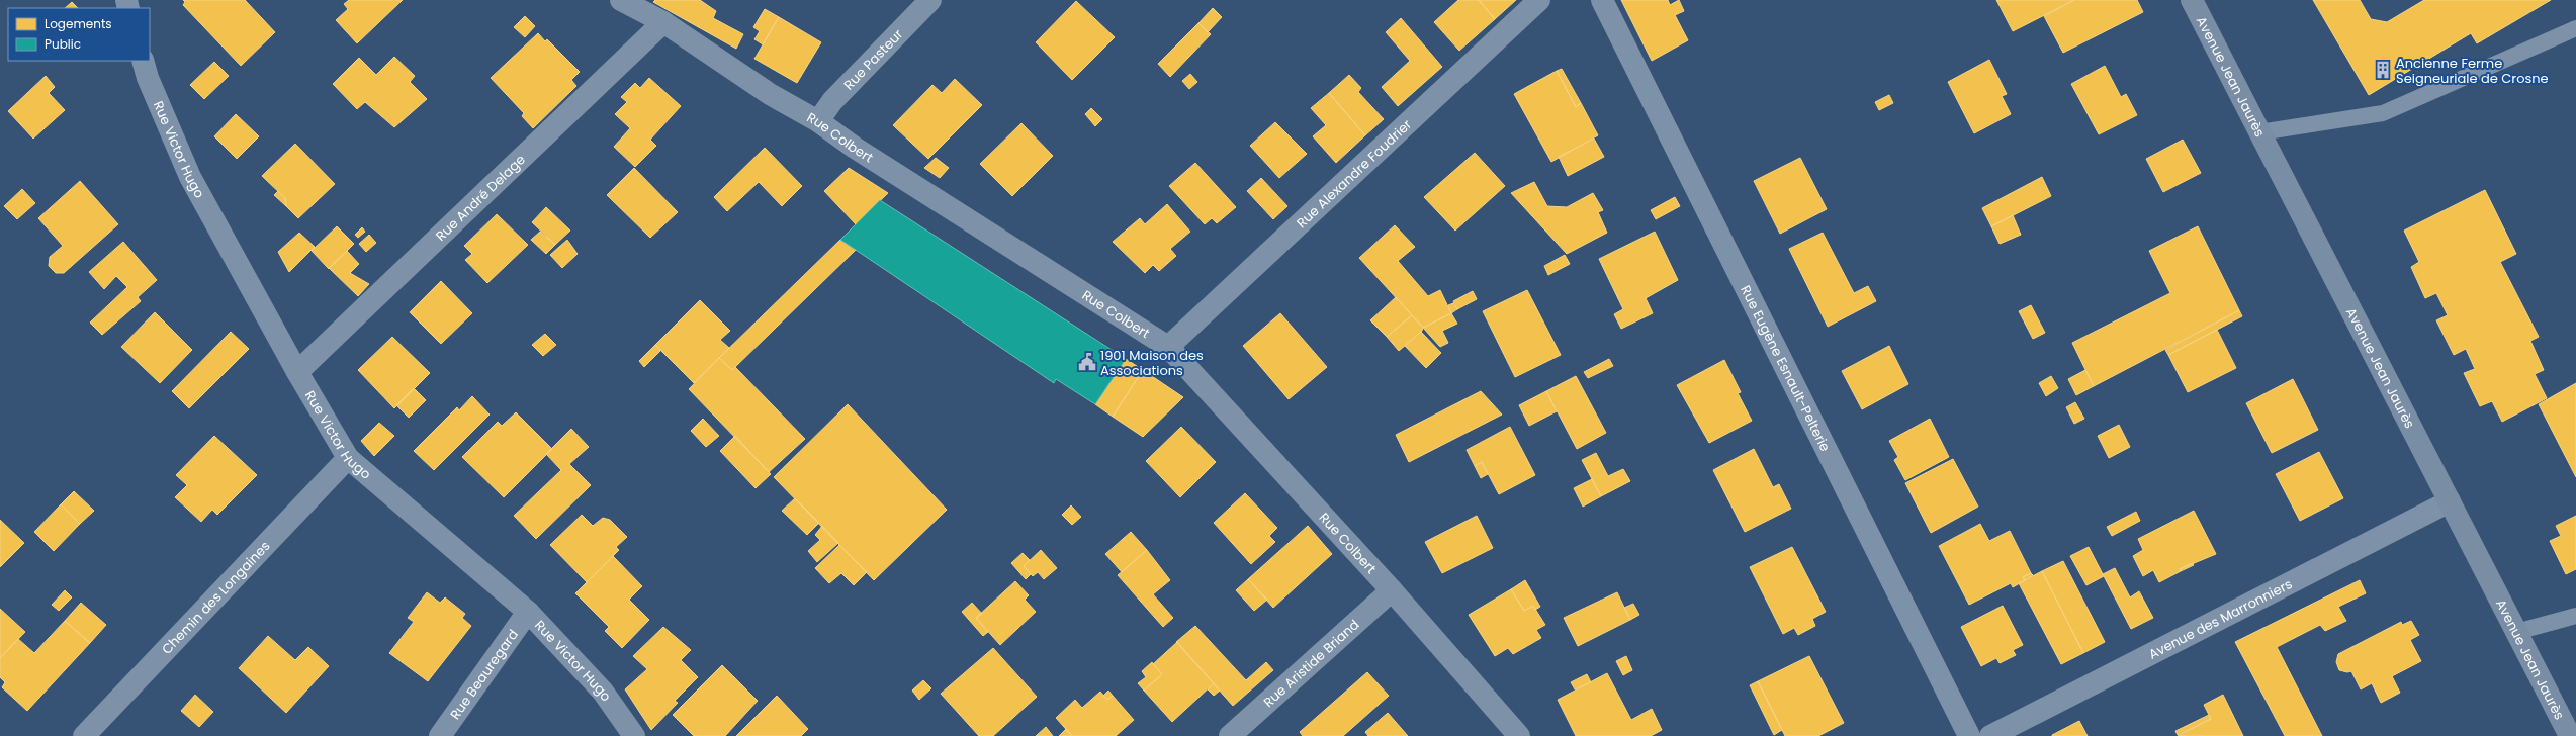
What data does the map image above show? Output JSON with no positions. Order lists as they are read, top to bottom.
{
  "streets": {
    "street": [
      "Rue Pasteur",
      "Avenue Jean Jaurès",
      "Rue Colbert",
      "Rue Victor Hugo",
      "Rue Alexandre Foudrier",
      "Rue André Delage",
      "Rue Eugène Esnault-Pelterie",
      "Chemin des Longaines",
      "Avenue des Marronniers",
      "Rue Aristide Briand",
      "Rue Beauregard"
    ]
  },
  "crossings": [
    ["Rue Pasteur", "Rue Colbert"],
    ["Avenue Jean Jaurès", "Avenue des Marronniers"],
    ["Rue Colbert", "Rue Alexandre Foudrier"],
    ["Rue Colbert", "Rue André Delage"],
    ["Rue Colbert", "Rue Aristide Briand"],
    ["Rue Victor Hugo", "Rue André Delage"],
    ["Rue Victor Hugo", "Chemin des Longaines"],
    ["Rue Victor Hugo", "Rue Beauregard"]
  ],
  "places": {
    "building": ["Ancienne Ferme Seigneuriale de Crosne"],
    "public building": ["1901 Maison des Associations"]
  },
  "legend": ["Logements", "Public"]
}
